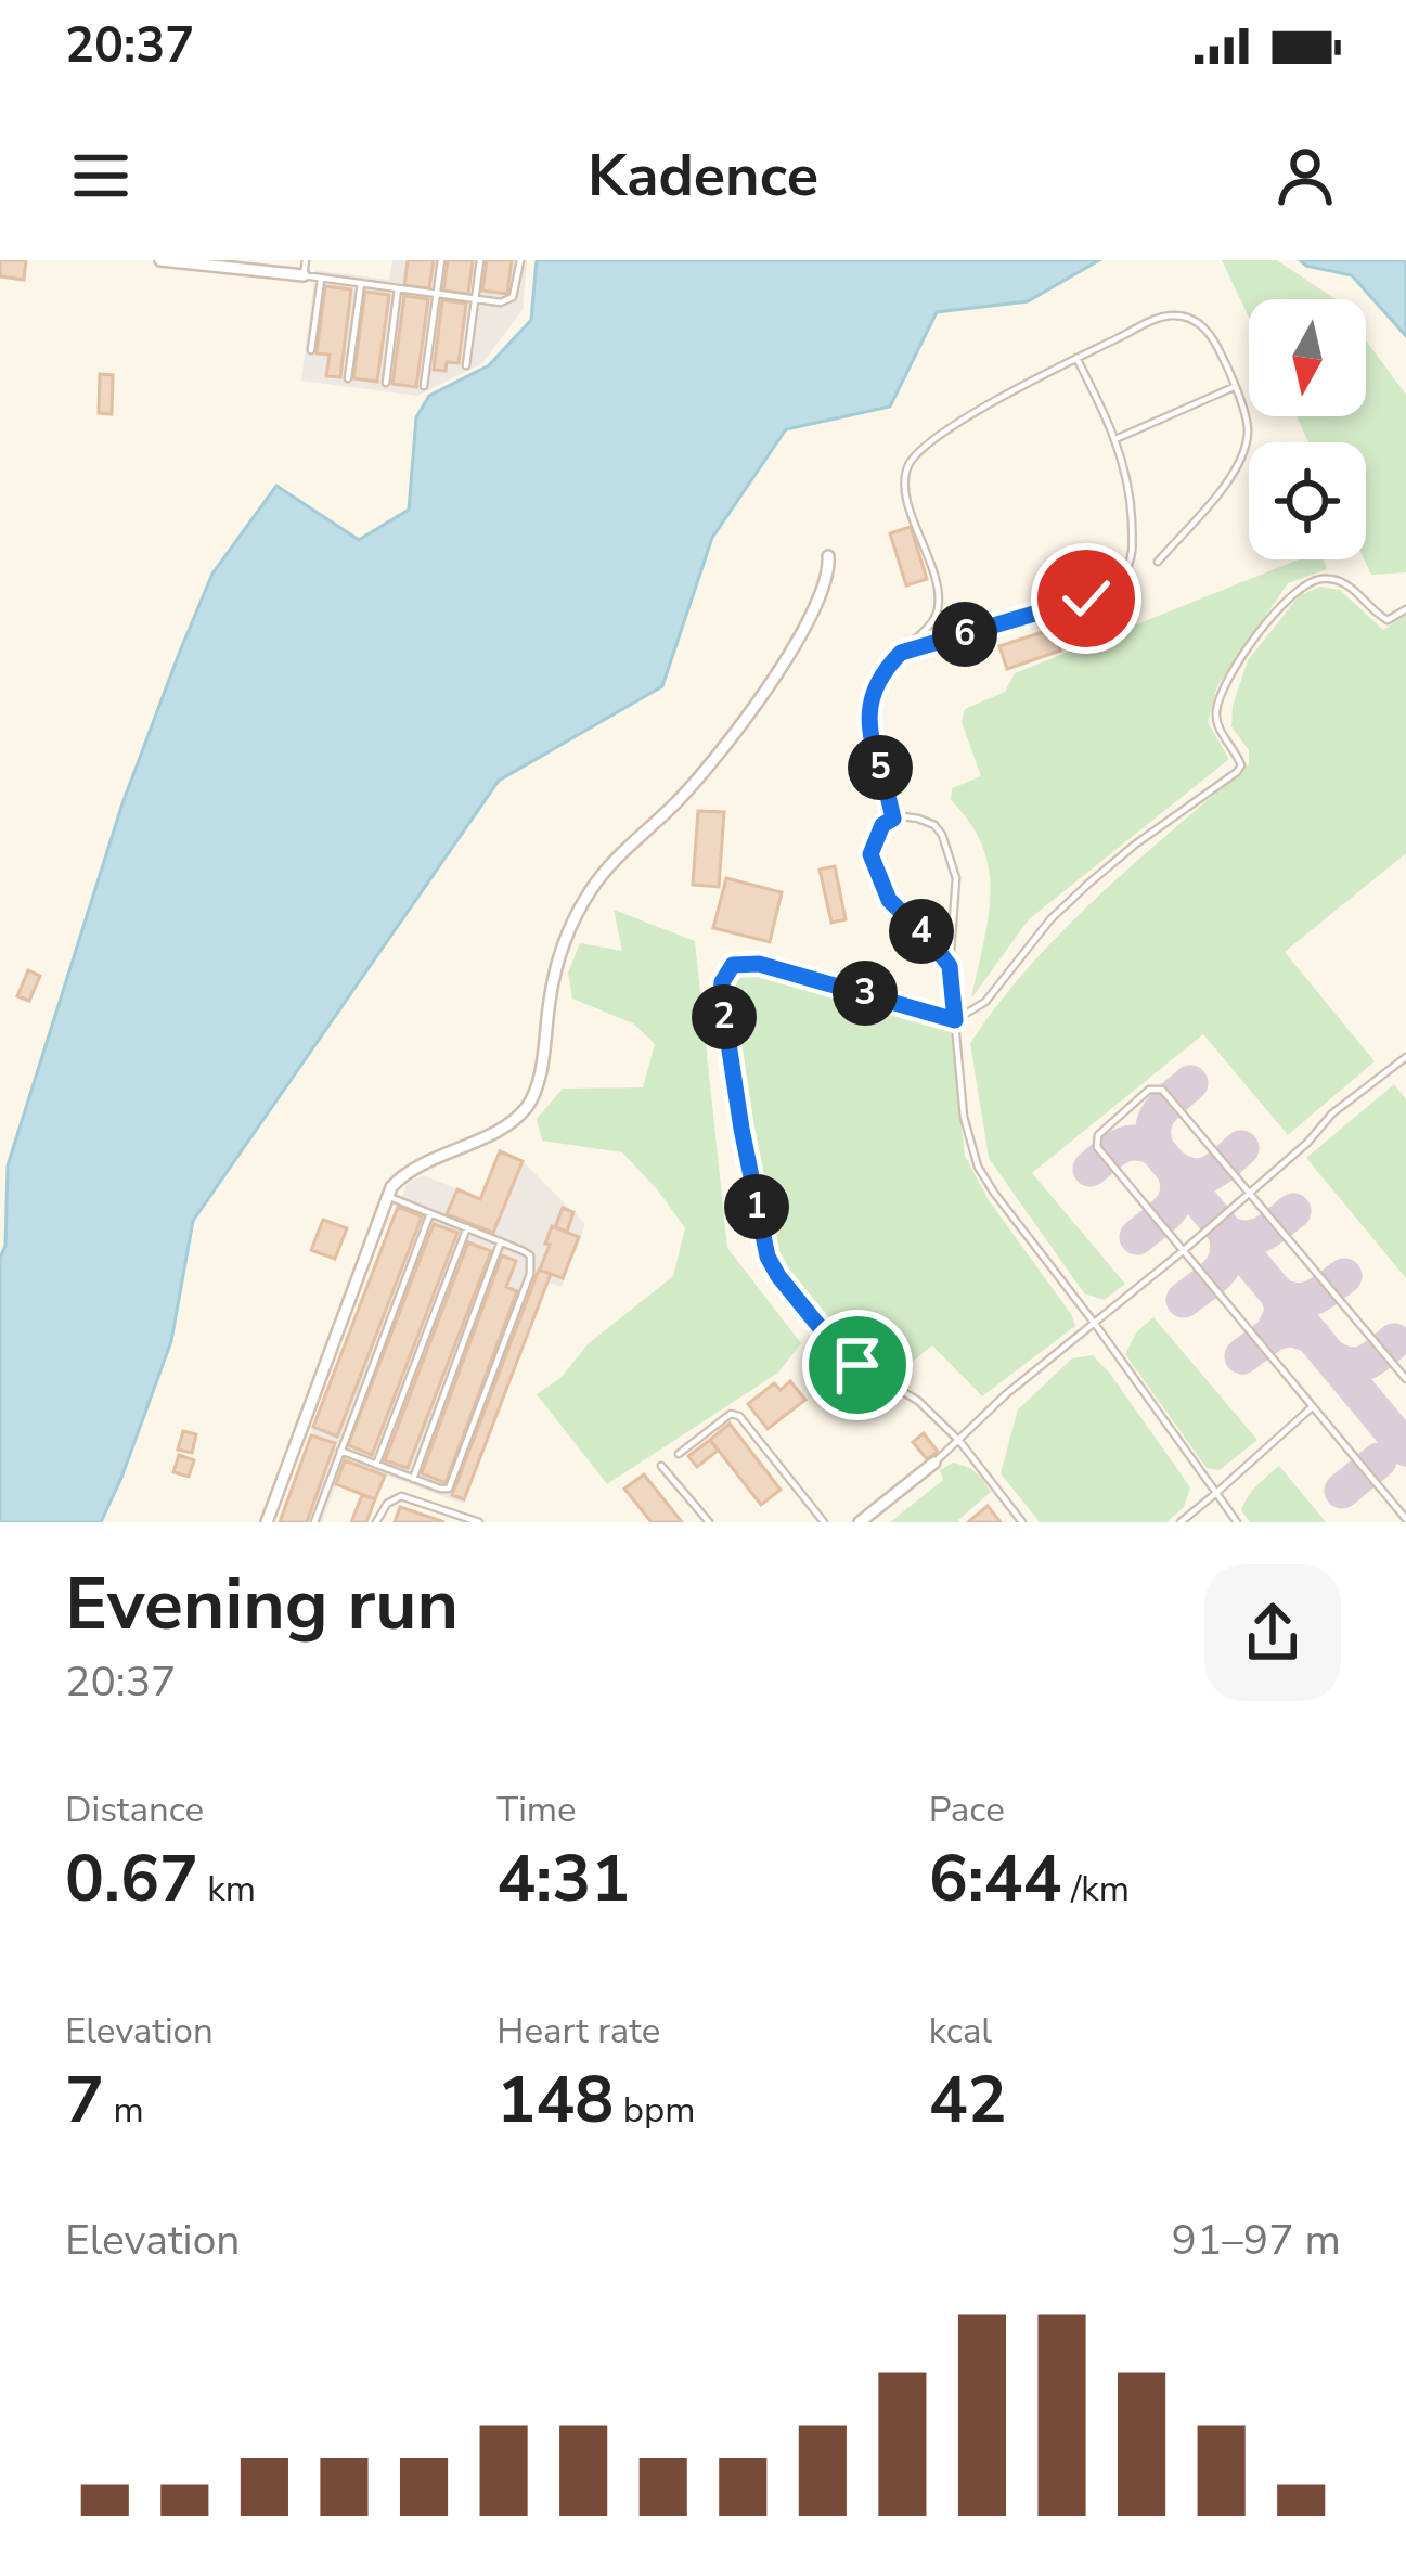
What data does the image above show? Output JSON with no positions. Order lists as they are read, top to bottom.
{
  "north": "bottom",
  "page": {
    "status": "20:37",
    "header": "Kadence",
    "pins": [
      "6",
      "5",
      "4",
      "3",
      "2",
      "1"
    ],
    "heading": ["Evening run", "20:37"],
    "stats": [
      ["Distance", "0.67 km"],
      ["Time", "4:31"],
      ["Pace", "6:44 /km"],
      ["Elevation", "7 m"],
      ["Heart rate", "148 bpm"],
      ["kcal", "42"]
    ],
    "chart": ["Elevation", "91–97 m"]
  }
}
